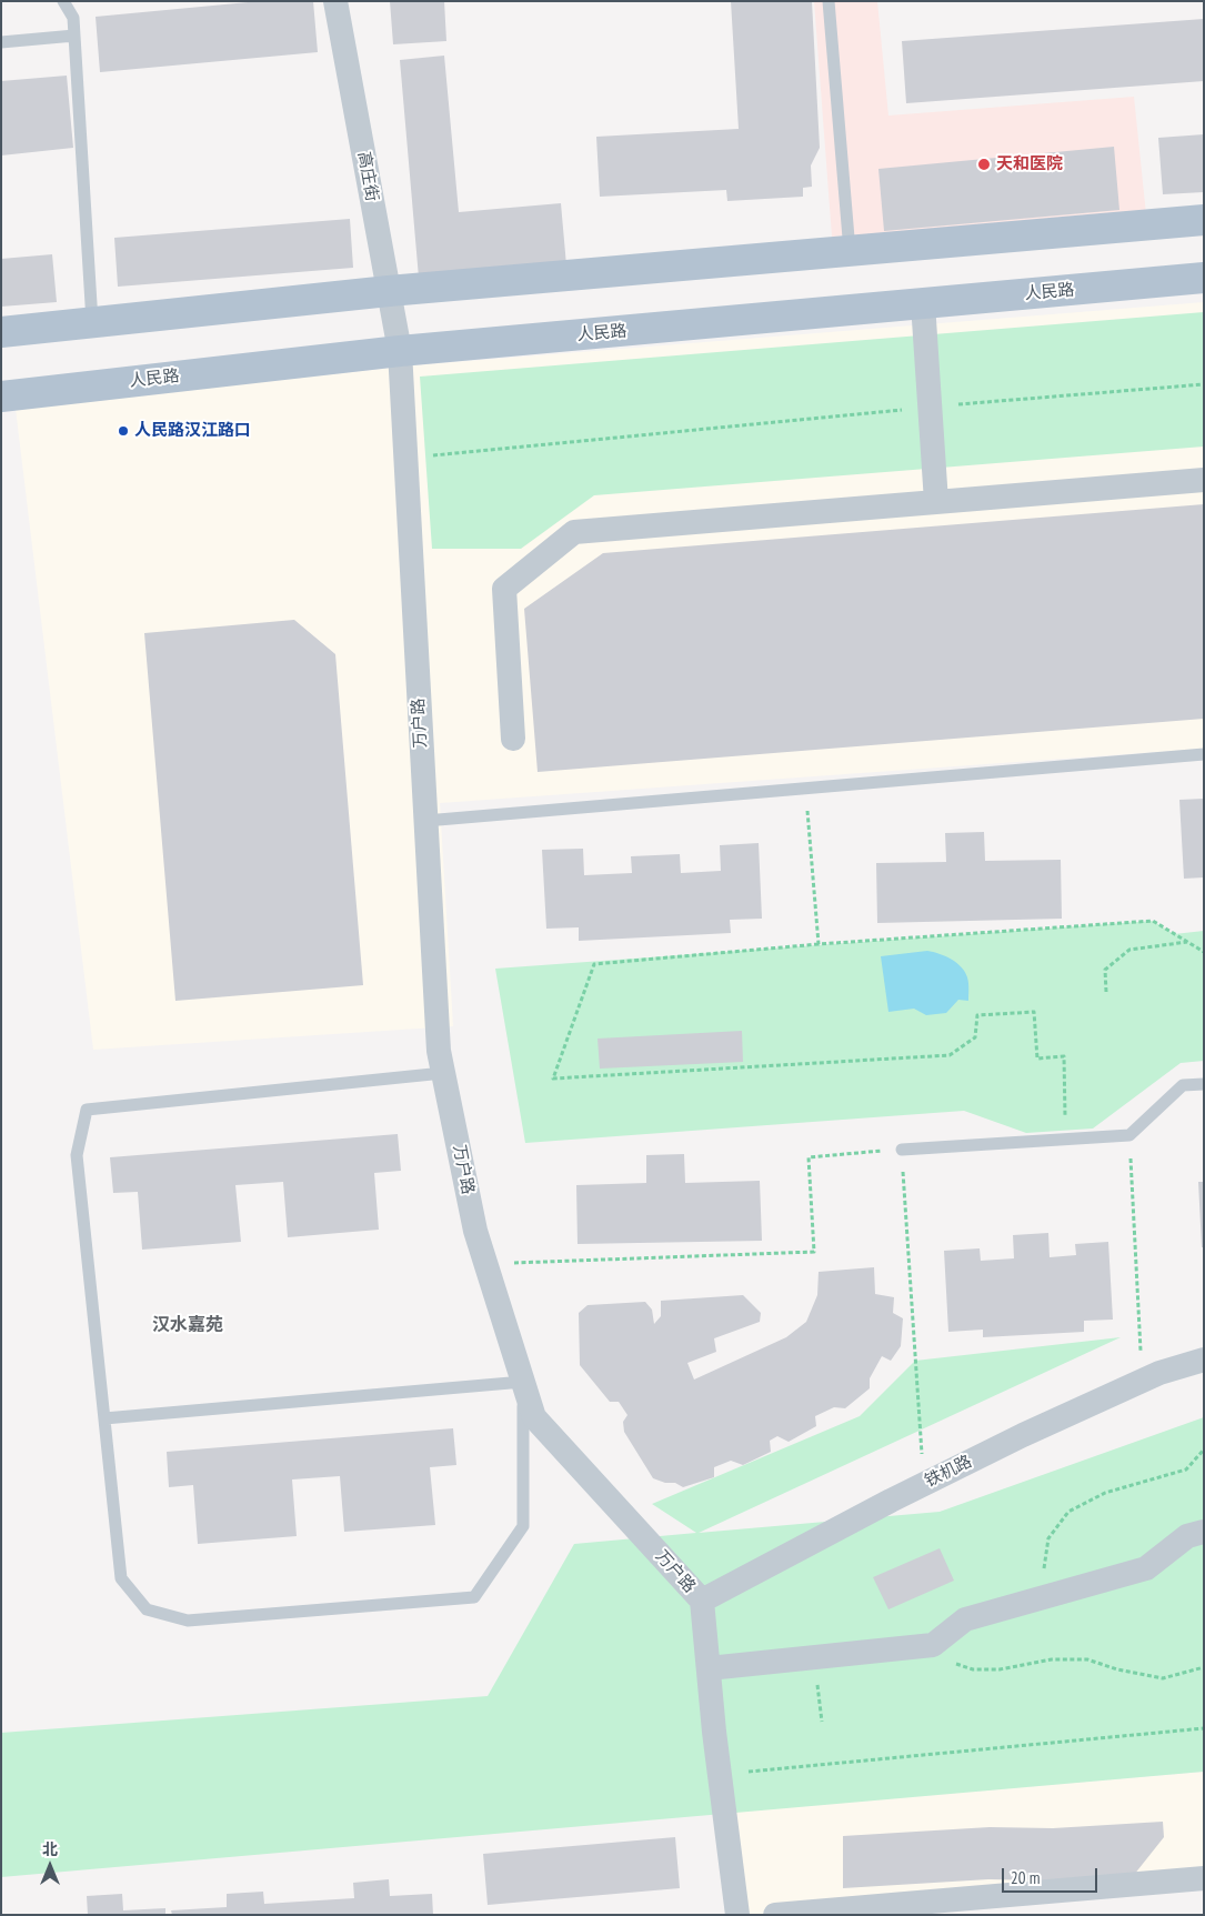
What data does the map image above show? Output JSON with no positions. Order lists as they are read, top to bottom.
{
  "streets": {
    "main road": ["人民路"],
    "street": ["高庄街", "万户路", "铁机路"]
  },
  "crossings": [
    ["高庄街", "人民路"],
    ["高庄街", "万户路"],
    ["人民路", "万户路"],
    ["万户路", "铁机路"]
  ],
  "districts": ["汉水嘉苑"],
  "places": ["天和医院", "人民路汉江路口"],
  "scale_bar": "20 m",
  "north": "top"
}
